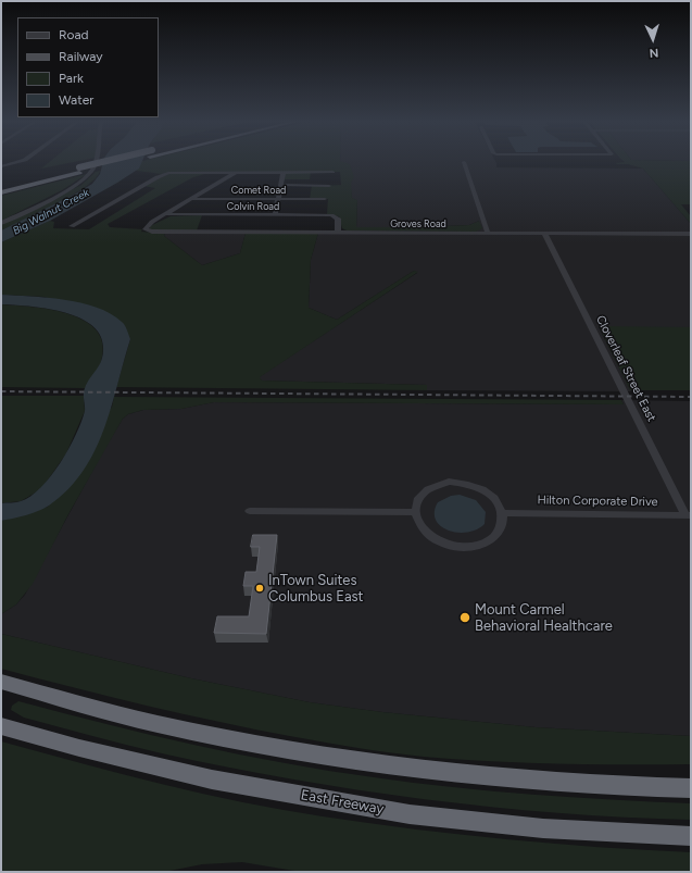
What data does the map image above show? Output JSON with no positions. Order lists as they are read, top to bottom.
{
  "streets": {
    "highway": ["East Freeway"],
    "street": [
      "Comet Road",
      "Colvin Road",
      "Groves Road",
      "Cloverleaf Street East",
      "Hilton Corporate Drive"
    ]
  },
  "crossings": [
    ["Colvin Road", "Groves Road"],
    ["Groves Road", "Cloverleaf Street East"],
    ["Cloverleaf Street East", "Hilton Corporate Drive"]
  ],
  "water": ["Big Walnut Creek"],
  "places": ["InTown Suites Columbus East", "Mount Carmel Behavioral Healthcare"],
  "legend": [
    "Road",
    "Railway",
    "Park",
    "Water"
  ],
  "north": "bottom"
}
